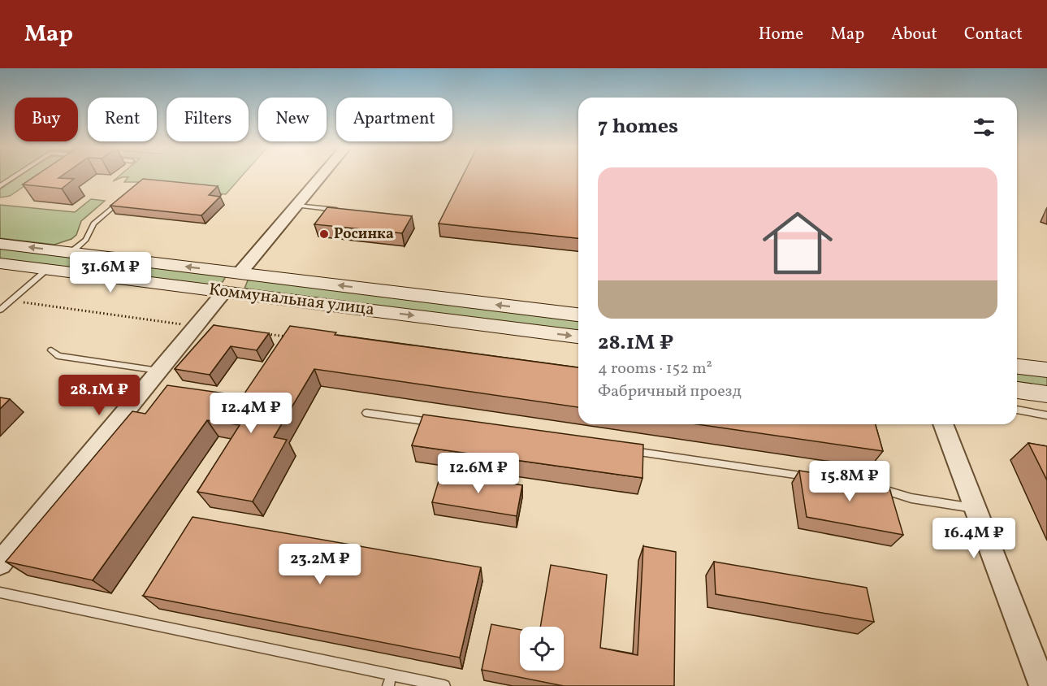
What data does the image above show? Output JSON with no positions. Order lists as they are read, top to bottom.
{
  "streets": {
    "main road": ["Коммунальная улица"]
  },
  "places": ["Росинка"],
  "page": {
    "header": "Map",
    "nav": [
      "Home",
      "Map",
      "About",
      "Contact"
    ],
    "chip": [
      "Buy",
      "Rent",
      "Filters",
      "New",
      "Apartment"
    ],
    "heading": "7 homes",
    "list": [
      {
        "name": "28.1M ₽",
        "note": "4 rooms · 152 m² · Фабричный проезд"
      }
    ],
    "price": [
      "31.6M ₽",
      "28.1M ₽",
      "12.4M ₽",
      "12.6M ₽",
      "15.8M ₽",
      "16.4M ₽",
      "23.2M ₽"
    ]
  }
}
